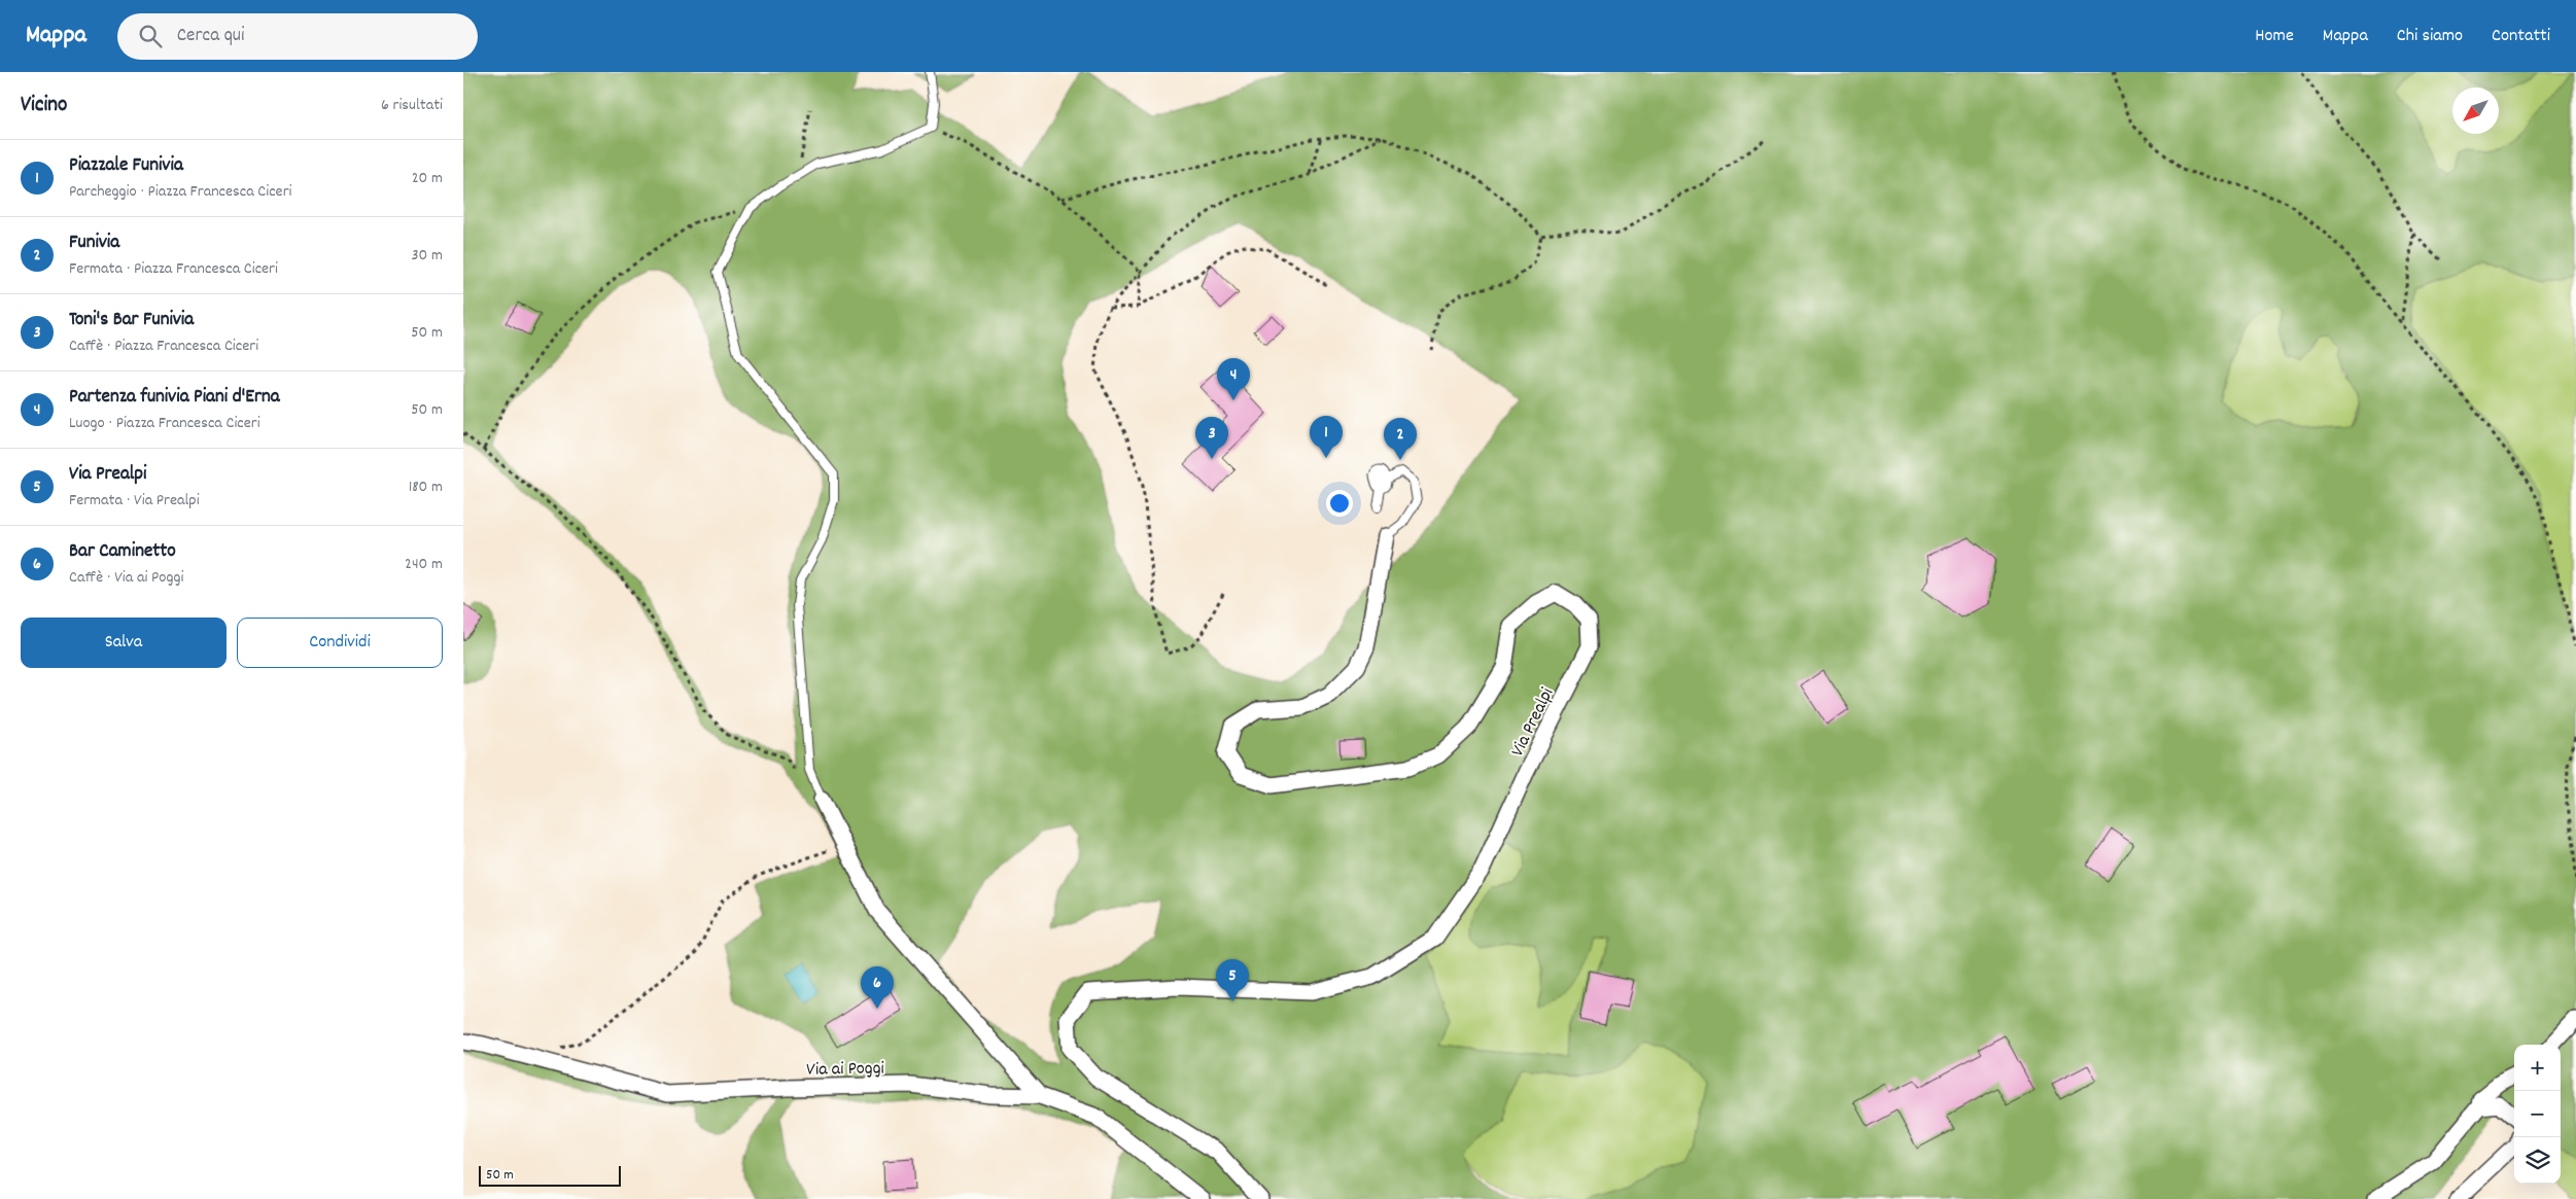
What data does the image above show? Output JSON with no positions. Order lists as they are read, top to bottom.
{
  "streets": {
    "street": ["Via Prealpi", "Via ai Poggi"]
  },
  "scale_bar": "50 m",
  "north": "bottom left",
  "page": {
    "header": "Mappa",
    "search": "Cerca qui",
    "nav": [
      "Home",
      "Mappa",
      "Chi siamo",
      "Contatti"
    ],
    "heading": ["Vicino", "6 risultati"],
    "list": [
      {
        "mark": "1",
        "name": "Piazzale Funivia",
        "note": "Parcheggio · Piazza Francesca Ciceri",
        "value": "20 m"
      },
      {
        "mark": "2",
        "name": "Funivia",
        "note": "Fermata · Piazza Francesca Ciceri",
        "value": "30 m"
      },
      {
        "mark": "3",
        "name": "Toni's Bar Funivia",
        "note": "Caffè · Piazza Francesca Ciceri",
        "value": "50 m"
      },
      {
        "mark": "4",
        "name": "Partenza funivia Piani d'Erna",
        "note": "Luogo · Piazza Francesca Ciceri",
        "value": "50 m"
      },
      {
        "mark": "5",
        "name": "Via Prealpi",
        "note": "Fermata · Via Prealpi",
        "value": "180 m"
      },
      {
        "mark": "6",
        "name": "Bar Caminetto",
        "note": "Caffè · Via ai Poggi",
        "value": "240 m"
      }
    ],
    "pins": [
      "4",
      "1",
      "3",
      "2",
      "5",
      "6"
    ],
    "buttons": ["Salva", "Condividi"],
    "map_buttons": ["+", "−"],
    "scale": "50 m"
  }
}
